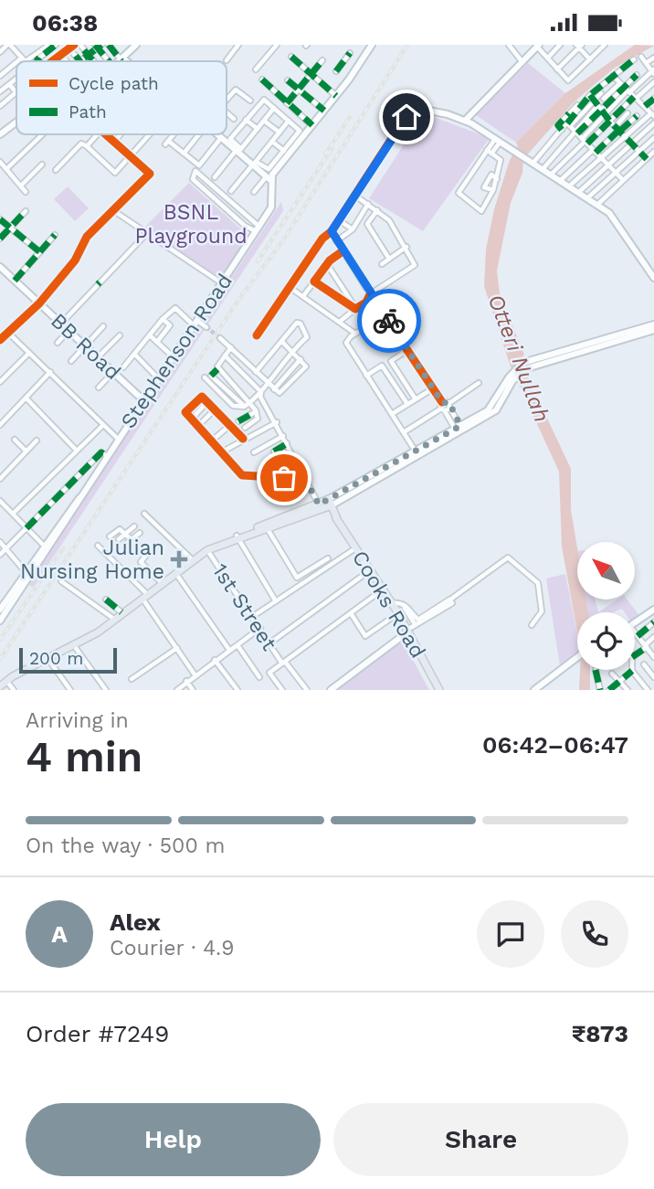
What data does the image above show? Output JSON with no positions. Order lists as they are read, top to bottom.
{
  "streets": {
    "main road": ["BB Road", "Stephenson Road", "Cooks Road"],
    "street": ["1st Street"]
  },
  "crossings": [
    ["BB Road", "Stephenson Road"]
  ],
  "water": ["Otteri Nullah"],
  "parks": ["BSNL Playground"],
  "places": {
    "health": ["Julian Nursing Home"]
  },
  "legend": ["Cycle path", "Path"],
  "scale_bar": "200 m",
  "north": "top left",
  "page": {
    "status": "06:38",
    "scale": "200 m",
    "heading": ["4 min", "Arriving in", "06:42–06:47"],
    "panel": [
      "Alex",
      "Courier · 4.9",
      "Order #7249",
      "₹873"
    ],
    "bar": "On the way · 500 m",
    "round": "A",
    "buttons": ["Help", "Share"]
  }
}
